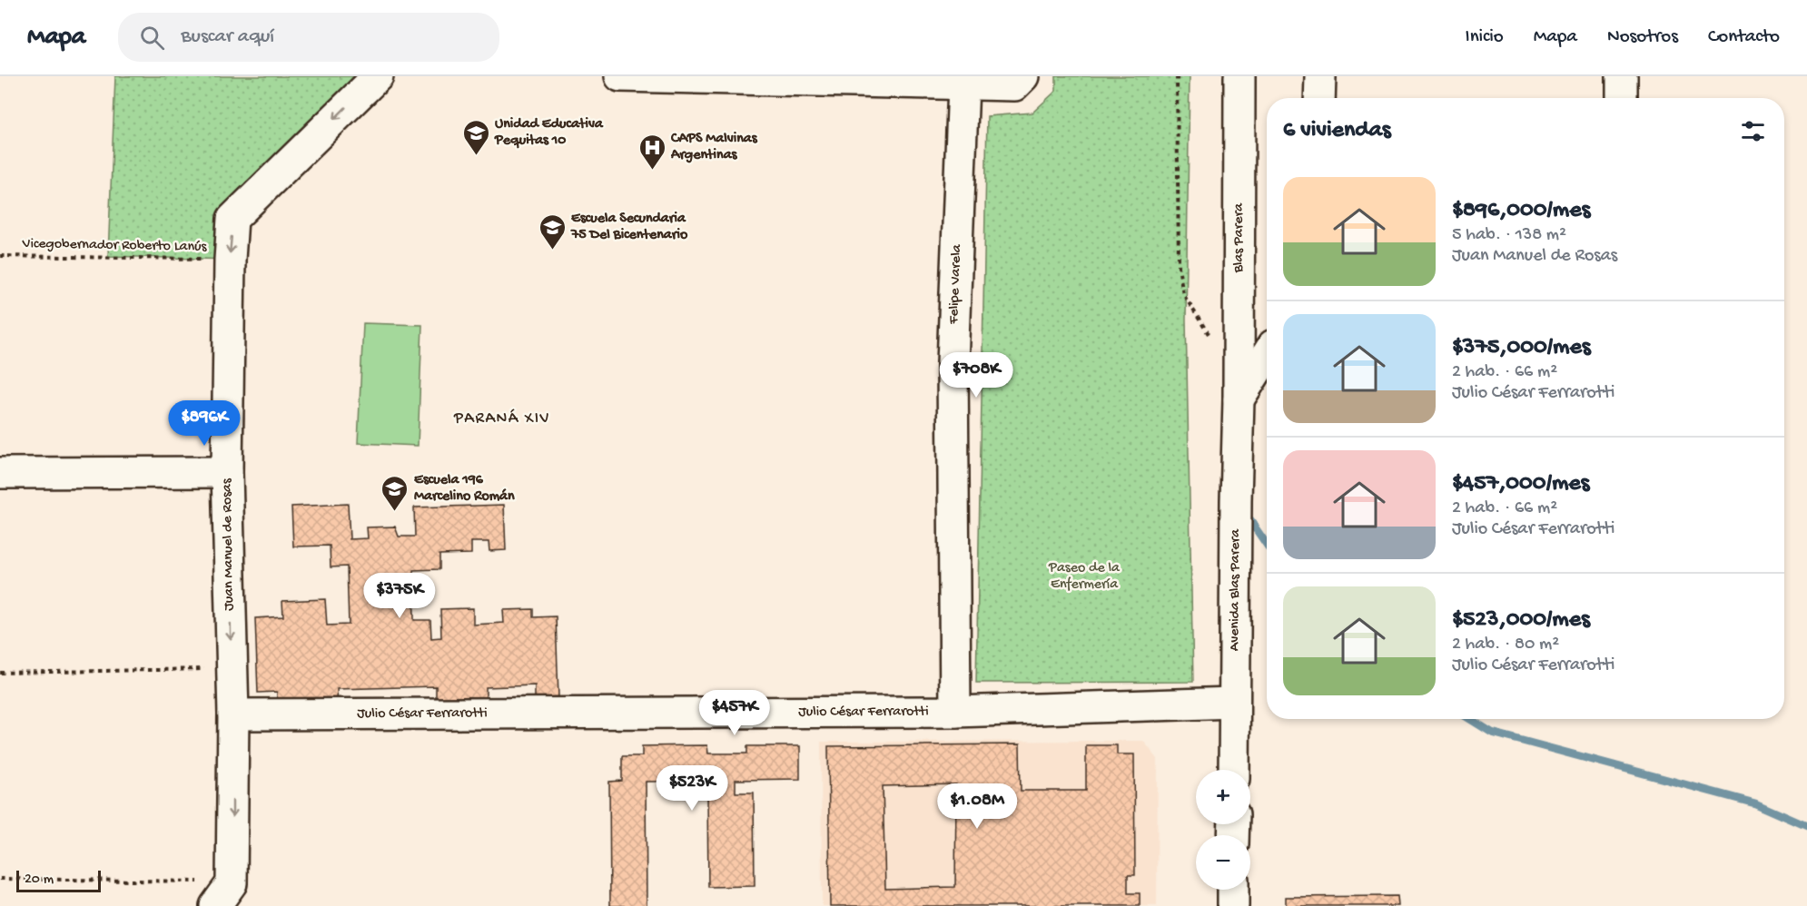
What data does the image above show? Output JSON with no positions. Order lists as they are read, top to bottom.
{
  "streets": {
    "street": [
      "Blas Parera",
      "Felipe Varela",
      "Juan Manuel de Rosas",
      "Avenida Blas Parera",
      "Julio César Ferrarotti"
    ],
    "path": ["Vicegobernador Roberto Lanús"]
  },
  "crossings": [
    ["Blas Parera", "Avenida Blas Parera"],
    ["Vicegobernador Roberto Lanús", "Juan Manuel de Rosas"],
    ["Felipe Varela", "Julio César Ferrarotti"],
    ["Juan Manuel de Rosas", "Julio César Ferrarotti"],
    ["Avenida Blas Parera", "Julio César Ferrarotti"]
  ],
  "one_way": ["Juan Manuel de Rosas"],
  "districts": ["PARANÁ XIV"],
  "parks": ["Paseo de la Enfermería"],
  "places": {
    "school or university": ["Unidad Educativa Pequitas 10", "Escuela Secundaria 75 Del Bicentenario", "Escuela 196 Marcelino Román"],
    "hospital": ["CAPS Malvinas Argentinas"]
  },
  "scale_bar": "20 m",
  "page": {
    "header": "Mapa",
    "search": "Buscar aquí",
    "nav": [
      "Inicio",
      "Mapa",
      "Nosotros",
      "Contacto"
    ],
    "heading": "6 viviendas",
    "list": [
      {
        "name": "$896,000/mes",
        "note": "5 hab. · 138 m² · Juan Manuel de Rosas"
      },
      {
        "name": "$375,000/mes",
        "note": "2 hab. · 66 m² · Julio César Ferrarotti"
      },
      {
        "name": "$457,000/mes",
        "note": "2 hab. · 66 m² · Julio César Ferrarotti"
      },
      {
        "name": "$523,000/mes",
        "note": "2 hab. · 80 m² · Julio César Ferrarotti"
      }
    ],
    "price": [
      "$708K",
      "$896K",
      "$375K",
      "$457K",
      "$523K",
      "$1.08M"
    ],
    "map_buttons": ["+", "−"],
    "scale": "20 m"
  }
}
